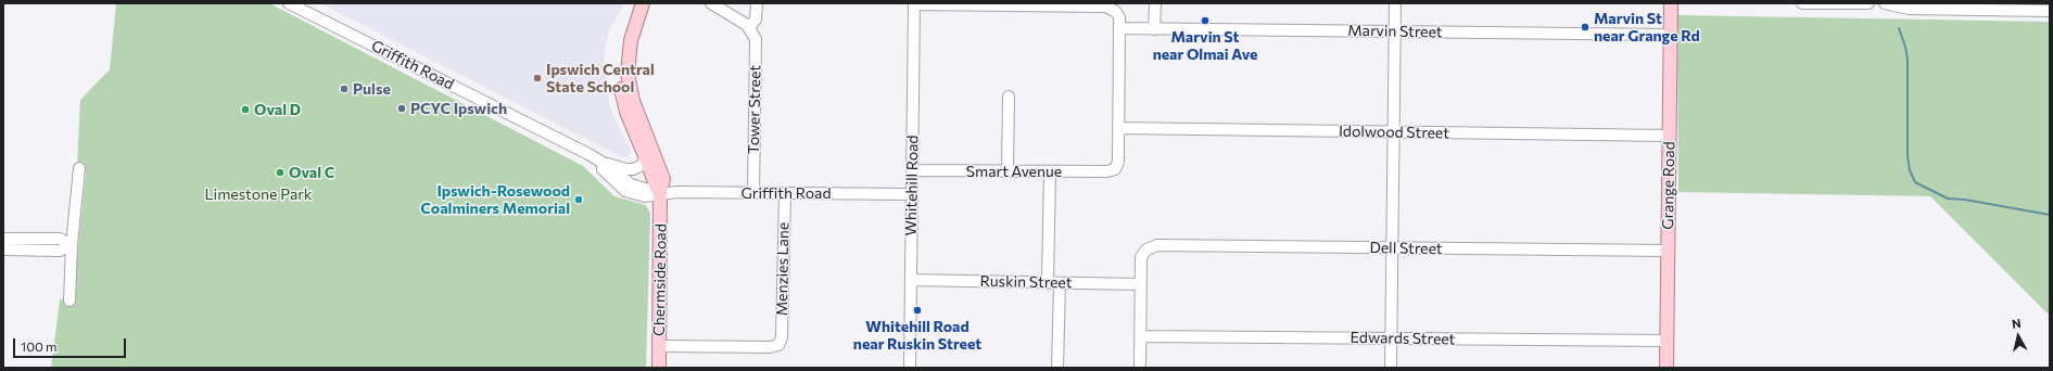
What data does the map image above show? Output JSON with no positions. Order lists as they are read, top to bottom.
{
  "streets": {
    "main road": ["Grange Road", "Chermside Road"],
    "street": [
      "Marvin Street",
      "Griffith Road",
      "Tower Street",
      "Idolwood Street",
      "Smart Avenue",
      "Whitehill Road",
      "Dell Street",
      "Menzies Lane",
      "Ruskin Street",
      "Edwards Street"
    ]
  },
  "crossings": [
    ["Marvin Street", "Grange Road"],
    ["Griffith Road", "Tower Street"],
    ["Griffith Road", "Whitehill Road"],
    ["Griffith Road", "Menzies Lane"],
    ["Griffith Road", "Chermside Road"],
    ["Idolwood Street", "Smart Avenue"],
    ["Idolwood Street", "Grange Road"],
    ["Smart Avenue", "Whitehill Road"],
    ["Whitehill Road", "Ruskin Street"],
    ["Grange Road", "Dell Street"],
    ["Grange Road", "Edwards Street"],
    ["Dell Street", "Ruskin Street"],
    ["Menzies Lane", "Chermside Road"]
  ],
  "parks": ["Limestone Park"],
  "places": [
    "Marvin St near Olmai Ave",
    "Marvin St near Grange Rd",
    "Ipswich Central State School",
    "Pulse",
    "PCYC Ipswich",
    "Oval D",
    "Oval C",
    "Ipswich-Rosewood Coalminers Memorial",
    "Whitehill Road near Ruskin Street"
  ],
  "scale_bar": "100 m",
  "north": "top"
}
